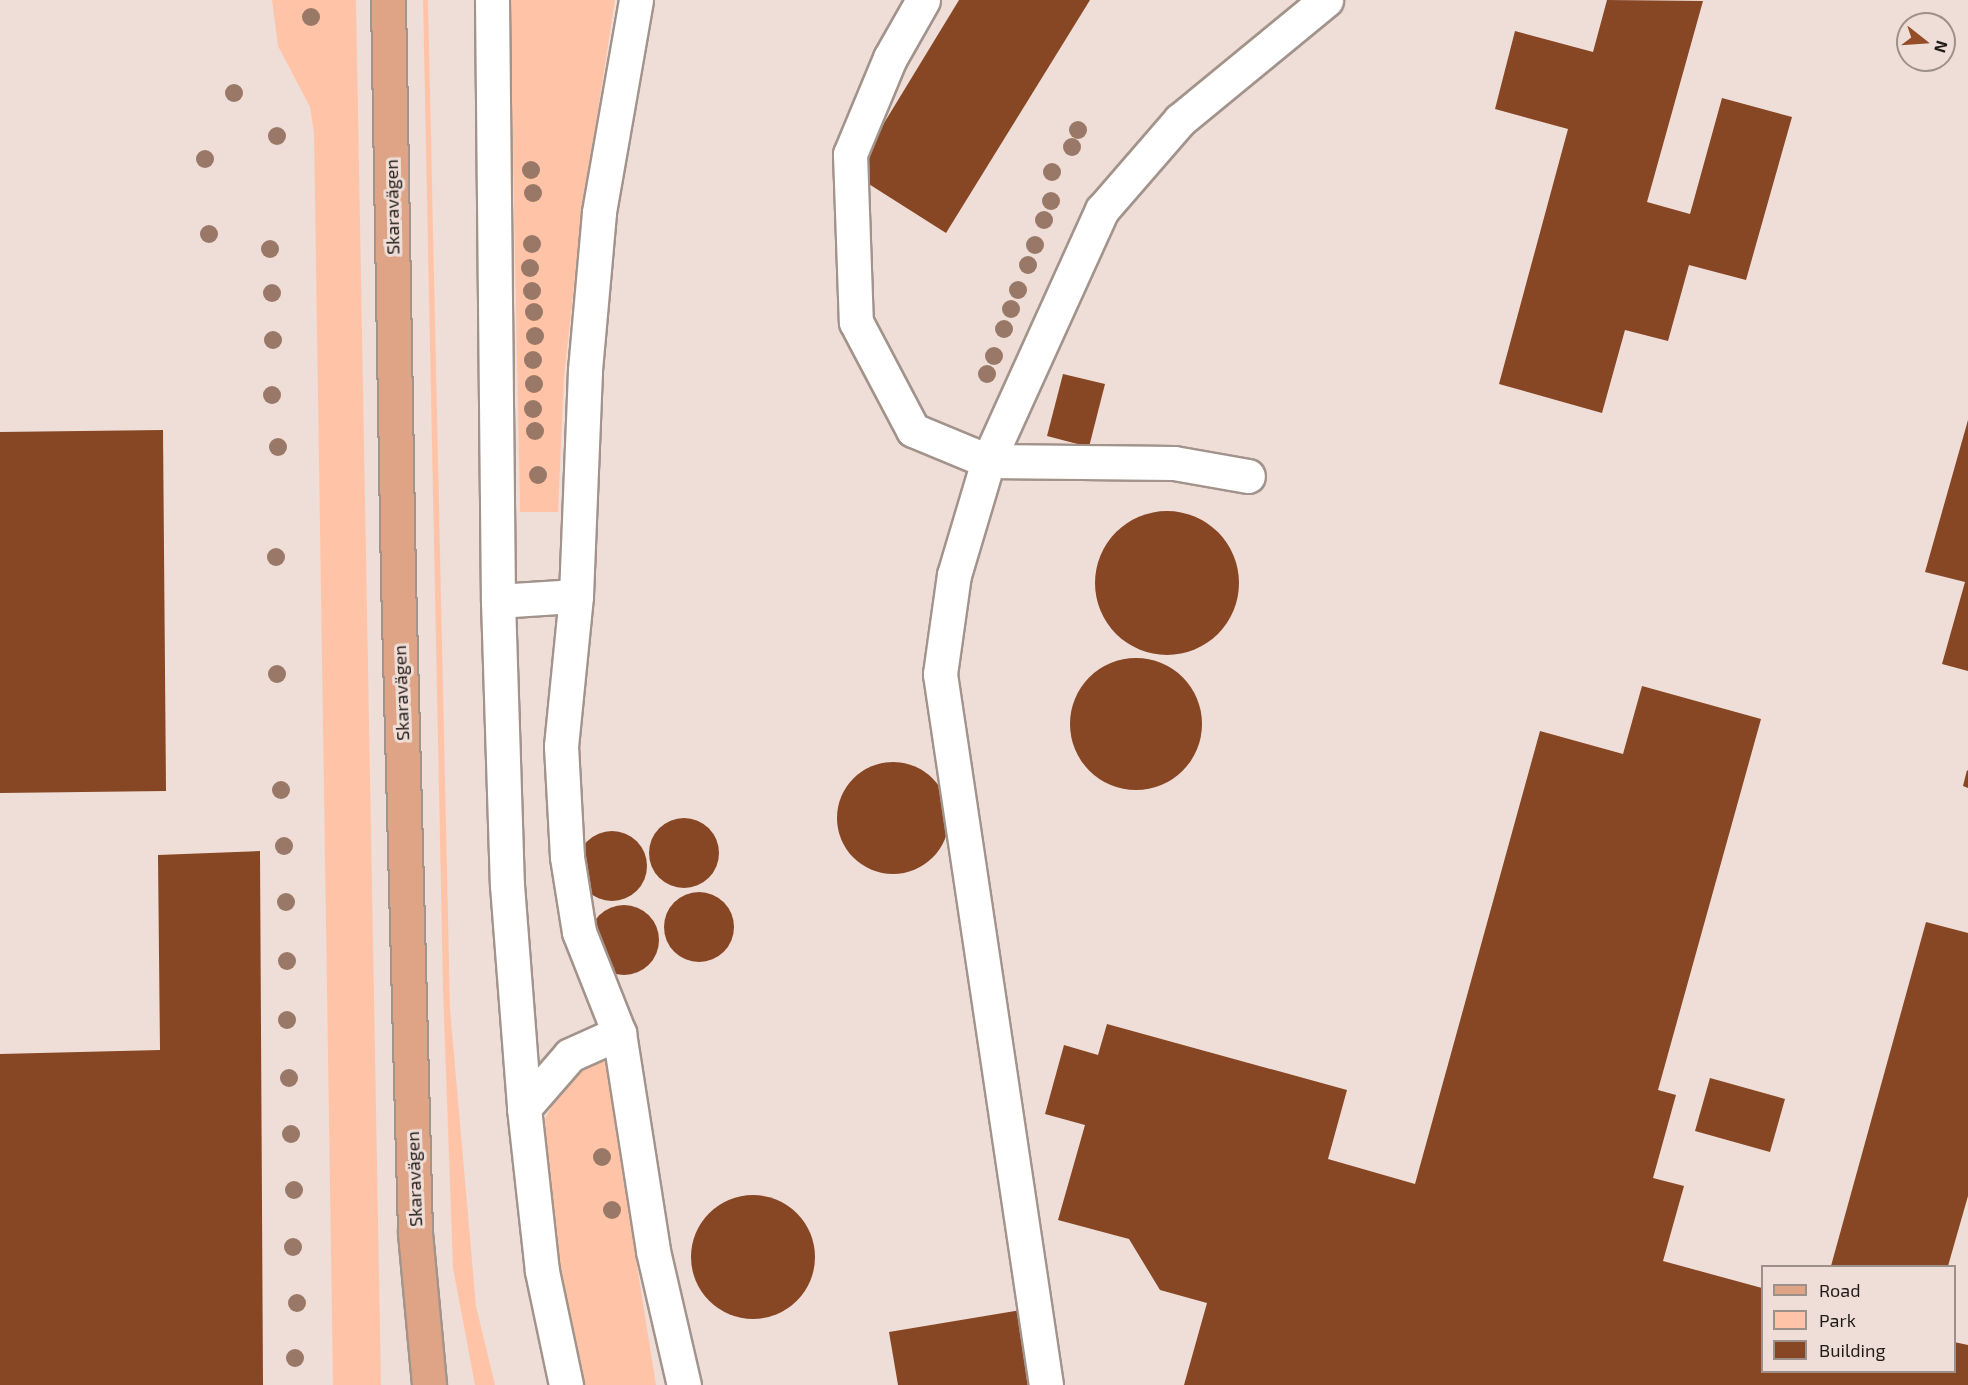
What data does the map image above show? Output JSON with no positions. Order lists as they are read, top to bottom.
{
  "streets": {
    "main road": ["Skaravägen"]
  },
  "legend": ["Road", "Park", "Building"],
  "north": "right"
}
